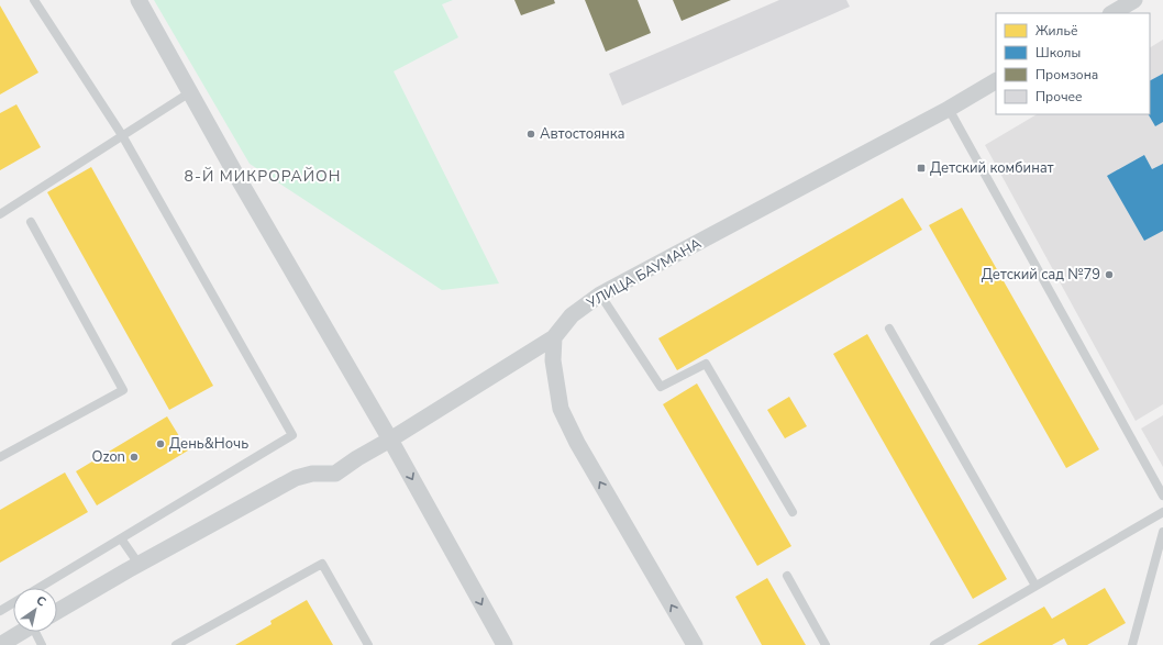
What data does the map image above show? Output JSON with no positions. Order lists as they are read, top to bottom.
{
  "streets": {
    "street": ["УЛИЦА БАУМАНА"]
  },
  "districts": ["8-Й МИКРОРАЙОН"],
  "places": {
    "other": [
      "Автостоянка",
      "Детский сад №79",
      "День&Ночь",
      "Ozon"
    ],
    "transit": ["Детский комбинат"]
  },
  "legend": [
    "Жильё",
    "Школы",
    "Промзона",
    "Прочее"
  ],
  "north": "top right"
}
